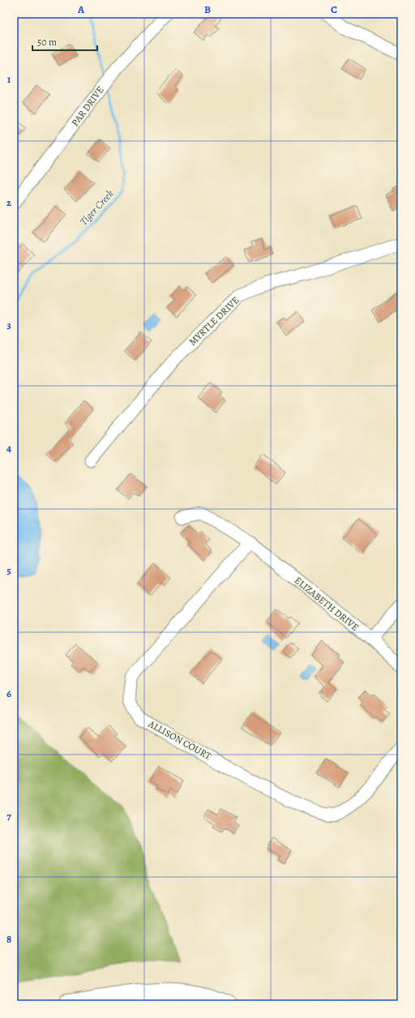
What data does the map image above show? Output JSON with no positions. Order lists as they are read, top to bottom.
{
  "streets": {
    "street": [
      "PAR DRIVE",
      "MYRTLE DRIVE",
      "ELIZABETH DRIVE",
      "ALLISON COURT"
    ]
  },
  "crossings": [
    ["ELIZABETH DRIVE", "ALLISON COURT"]
  ],
  "water": ["Tiger Creek"],
  "scale_bar": "50 m",
  "grid": {
    "columns": ["A", "B", "C"],
    "rows": [
      "1",
      "2",
      "3",
      "4",
      "5",
      "6",
      "7",
      "8"
    ]
  }
}
